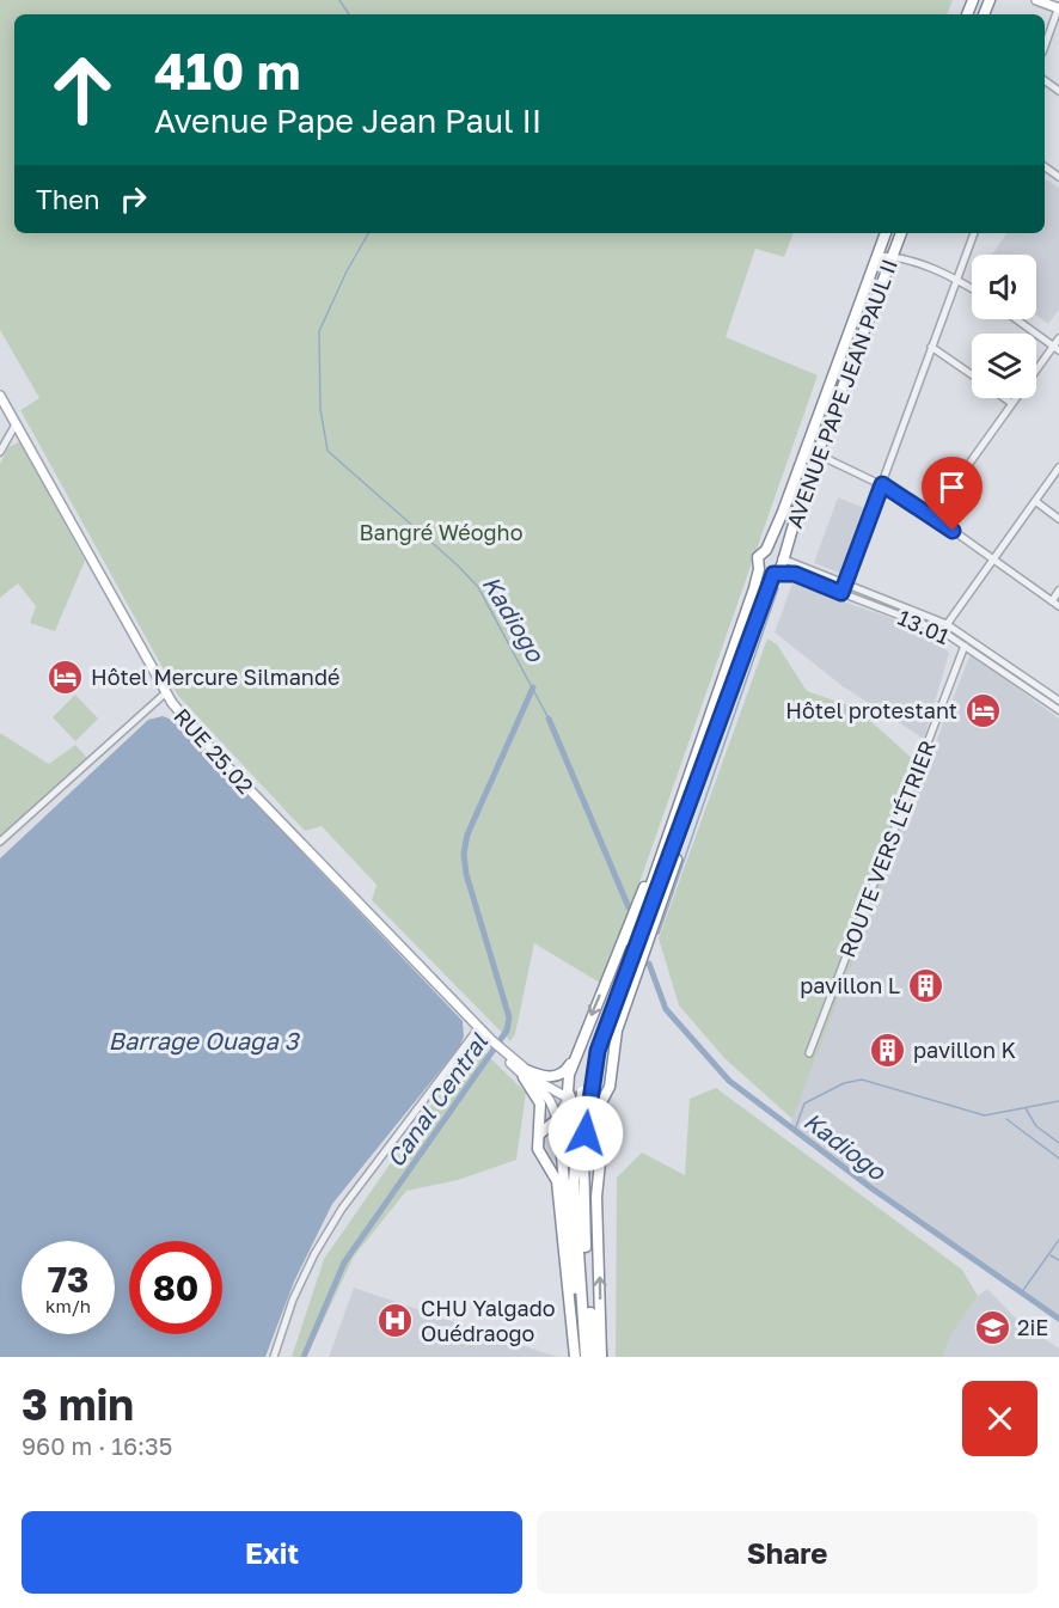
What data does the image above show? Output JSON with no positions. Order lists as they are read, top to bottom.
{
  "streets": {
    "highway": ["AVENUE PAPE JEAN PAUL II"],
    "main road": ["RUE 25.02"],
    "street": ["13.01", "ROUTE VERS L'ÉTRIER"]
  },
  "crossings": [
    ["AVENUE PAPE JEAN PAUL II", "13.01"],
    ["13.01", "ROUTE VERS L'ÉTRIER"]
  ],
  "water": ["Kadiogo", "Barrage Ouaga 3", "Canal Central"],
  "parks": ["Bangré Wéogho"],
  "places": {
    "hotel": ["Hôtel Mercure Silmandé", "Hôtel protestant"],
    "building": ["pavillon L", "pavillon K"],
    "hospital": ["CHU Yalgado Ouédraogo"],
    "school or university": ["2iE"]
  },
  "page": {
    "turn": ["410 m", "Avenue Pape Jean Paul II"],
    "then": "Then",
    "speed": "73 km/h",
    "limit": "80",
    "heading": ["3 min", "960 m · 16:35"],
    "buttons": ["Exit", "Share"]
  }
}
